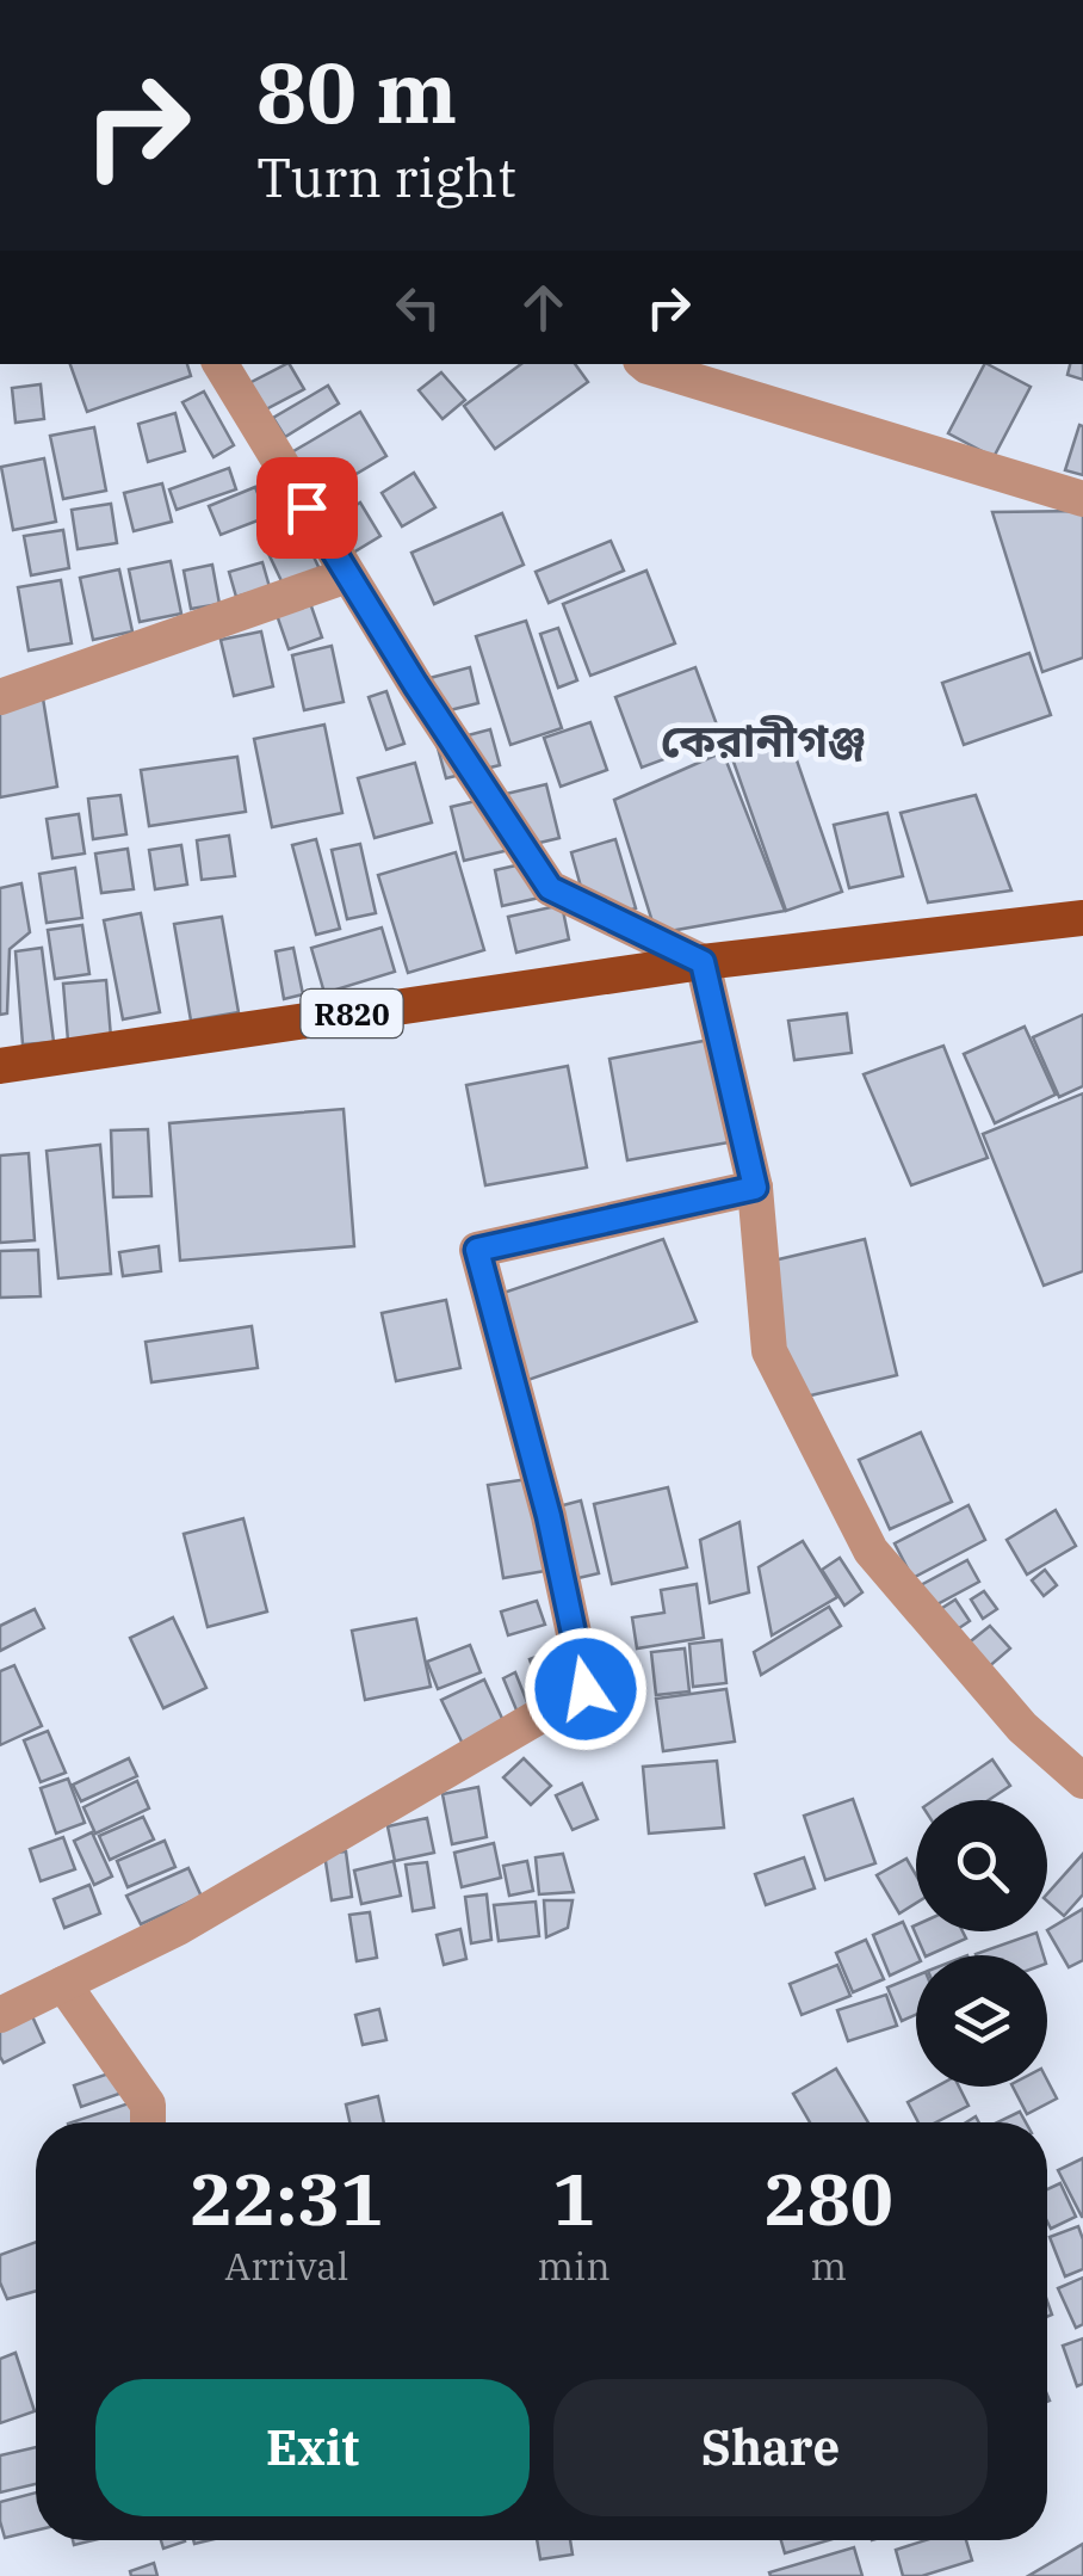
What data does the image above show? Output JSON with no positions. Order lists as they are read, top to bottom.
{
  "streets": {
    "main road": ["R820"]
  },
  "districts": ["কেরানীগঞ্জ"],
  "page": {
    "turn": ["80 m", "Turn right"],
    "eta": [
      "22:31",
      "Arrival",
      "1",
      "min",
      "280",
      "m"
    ],
    "buttons": ["Exit", "Share"]
  }
}
